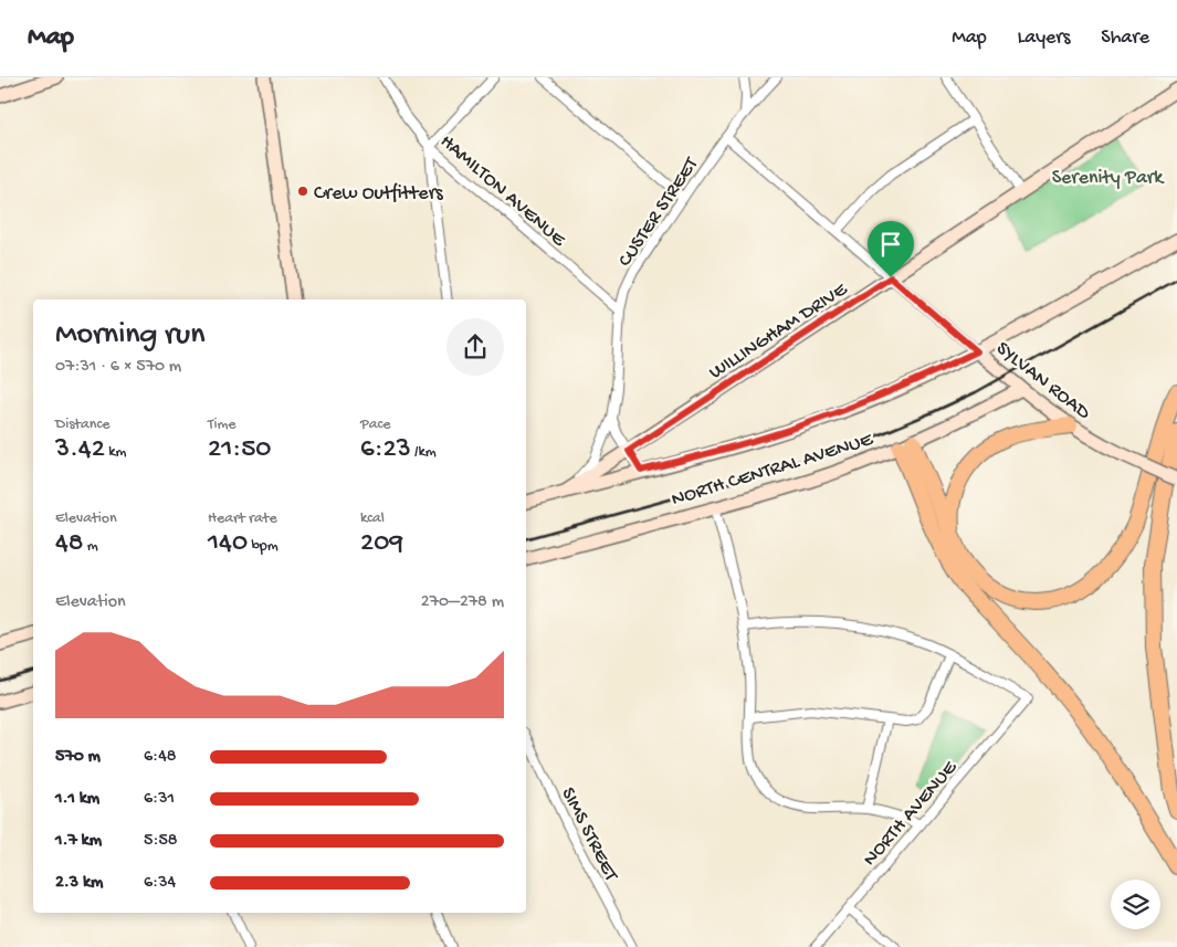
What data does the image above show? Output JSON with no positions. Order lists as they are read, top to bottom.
{
  "streets": {
    "street": [
      "HAMILTON AVENUE",
      "CUSTER STREET",
      "WILLINGHAM DRIVE",
      "SYLVAN ROAD",
      "NORTH CENTRAL AVENUE",
      "NORTH AVENUE",
      "SIMS STREET"
    ]
  },
  "crossings": [
    ["HAMILTON AVENUE", "CUSTER STREET"],
    ["CUSTER STREET", "WILLINGHAM DRIVE"],
    ["SYLVAN ROAD", "NORTH CENTRAL AVENUE"]
  ],
  "parks": ["Serenity Park"],
  "places": ["Crew Outfitters"],
  "page": {
    "header": "Map",
    "nav": ["Map", "Layers", "Share"],
    "heading": ["Morning run", "07:31 · 6 × 570 m"],
    "stats": [
      ["Distance", "3.42 km"],
      ["Time", "21:50"],
      ["Pace", "6:23 /km"],
      ["Elevation", "48 m"],
      ["Heart rate", "140 bpm"],
      ["kcal", "209"]
    ],
    "chart": ["Elevation", "270–278 m"],
    "list": [
      {
        "name": "570 m",
        "note": "6:48"
      },
      {
        "name": "1.1 km",
        "note": "6:31"
      },
      {
        "name": "1.7 km",
        "note": "5:58"
      },
      {
        "name": "2.3 km",
        "note": "6:34"
      }
    ]
  }
}
